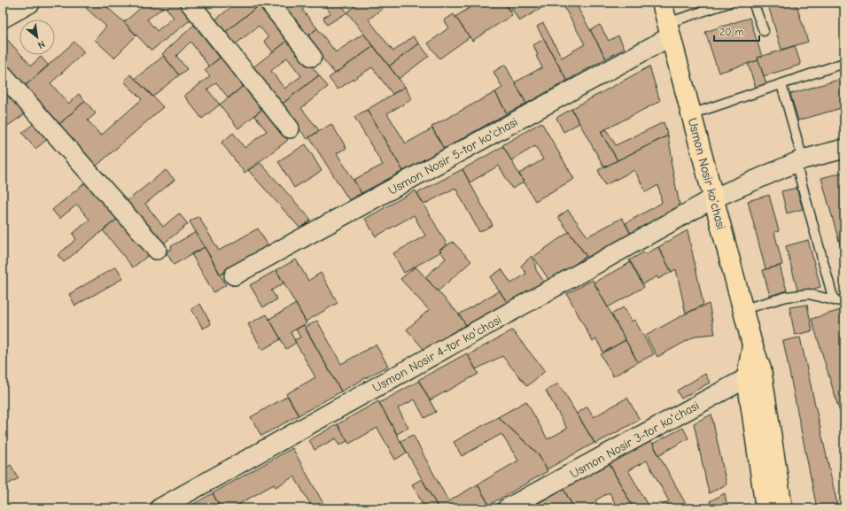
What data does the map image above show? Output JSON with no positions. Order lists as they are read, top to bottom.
{
  "streets": {
    "main road": ["Usmon Nosir ko‘chasi"],
    "street": ["Usmon Nosir 5-tor koʻchasi", "Usmon Nosir 4-tor koʻchasi", "Usmon Nosir 3-tor koʻchasi"]
  },
  "crossings": [
    ["Usmon Nosir 5-tor koʻchasi", "Usmon Nosir ko‘chasi"],
    ["Usmon Nosir ko‘chasi", "Usmon Nosir 4-tor koʻchasi"],
    ["Usmon Nosir ko‘chasi", "Usmon Nosir 3-tor koʻchasi"]
  ],
  "scale_bar": "20 m",
  "north": "bottom right"
}
